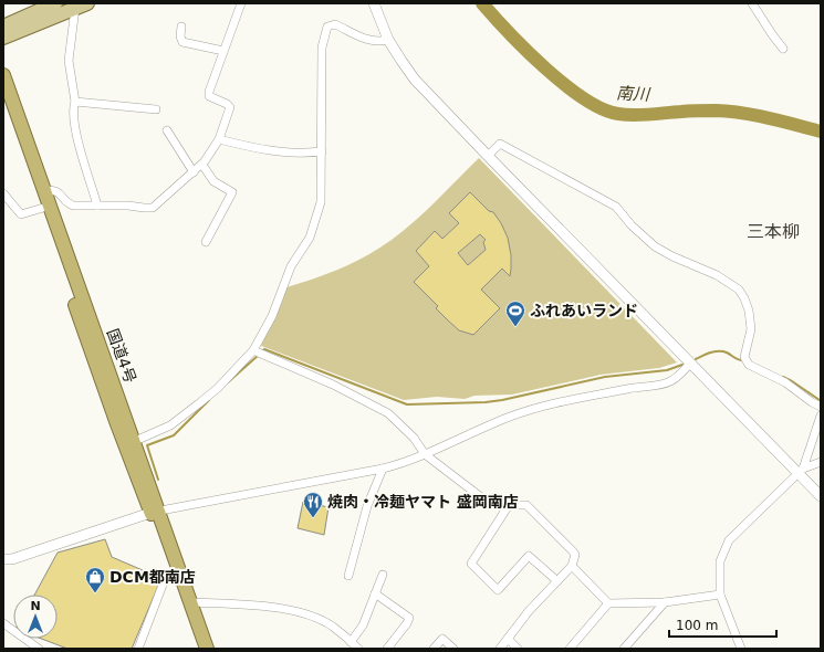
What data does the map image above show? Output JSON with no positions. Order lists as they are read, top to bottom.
{
  "streets": {
    "highway": ["国道4号"]
  },
  "districts": ["三本柳"],
  "water": ["南川"],
  "places": {
    "sports": ["ふれあいランド"],
    "restaurant": ["焼肉・冷麺ヤマト 盛岡南店"],
    "shop": ["DCM都南店"]
  },
  "scale_bar": "100 m",
  "north": "top"
}
